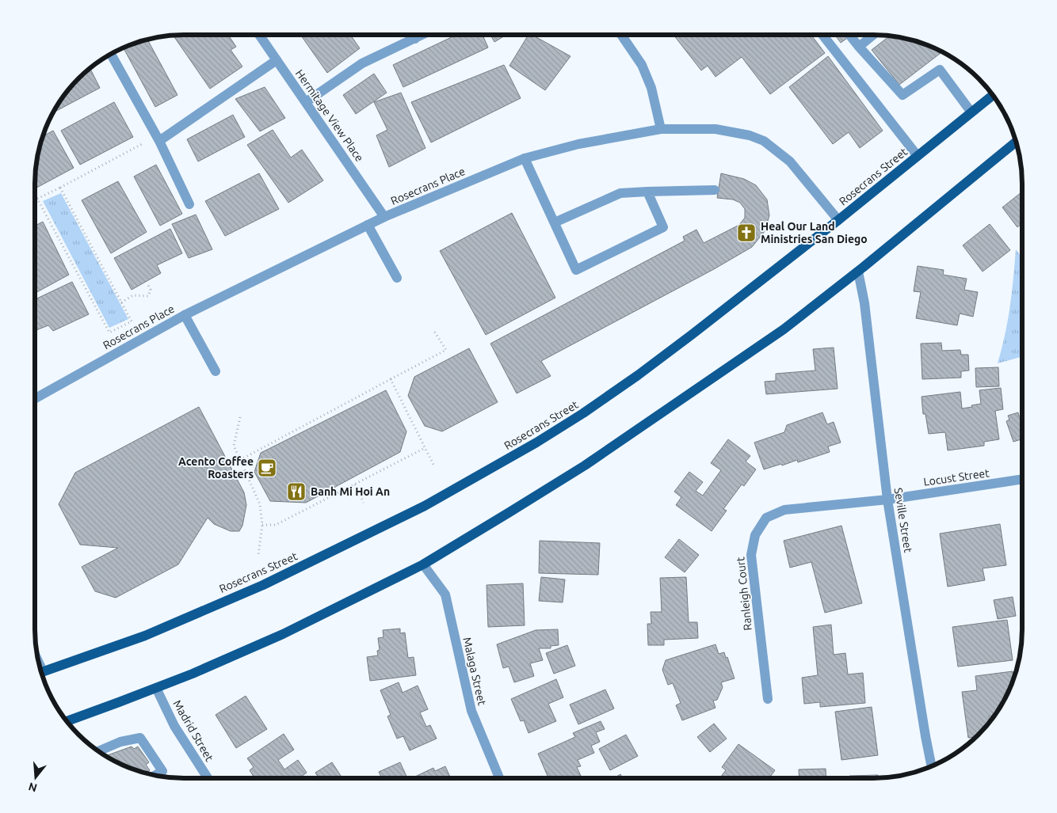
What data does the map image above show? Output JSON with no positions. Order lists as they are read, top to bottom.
{
  "streets": {
    "main road": ["Rosecrans Street"],
    "street": [
      "Hermitage View Place",
      "Rosecrans Place",
      "Locust Street",
      "Seville Street",
      "Ranleigh Court",
      "Malaga Street",
      "Madrid Street"
    ]
  },
  "crossings": [
    ["Hermitage View Place", "Rosecrans Place"],
    ["Rosecrans Street", "Rosecrans Place"],
    ["Locust Street", "Seville Street"],
    ["Locust Street", "Ranleigh Court"],
    ["Seville Street", "Ranleigh Court"]
  ],
  "places": {
    "church": ["Heal Our Land Ministries San Diego"],
    "cafe": ["Acento Coffee Roasters"],
    "restaurant": ["Banh Mi Hoi An"]
  },
  "north": "bottom"
}
